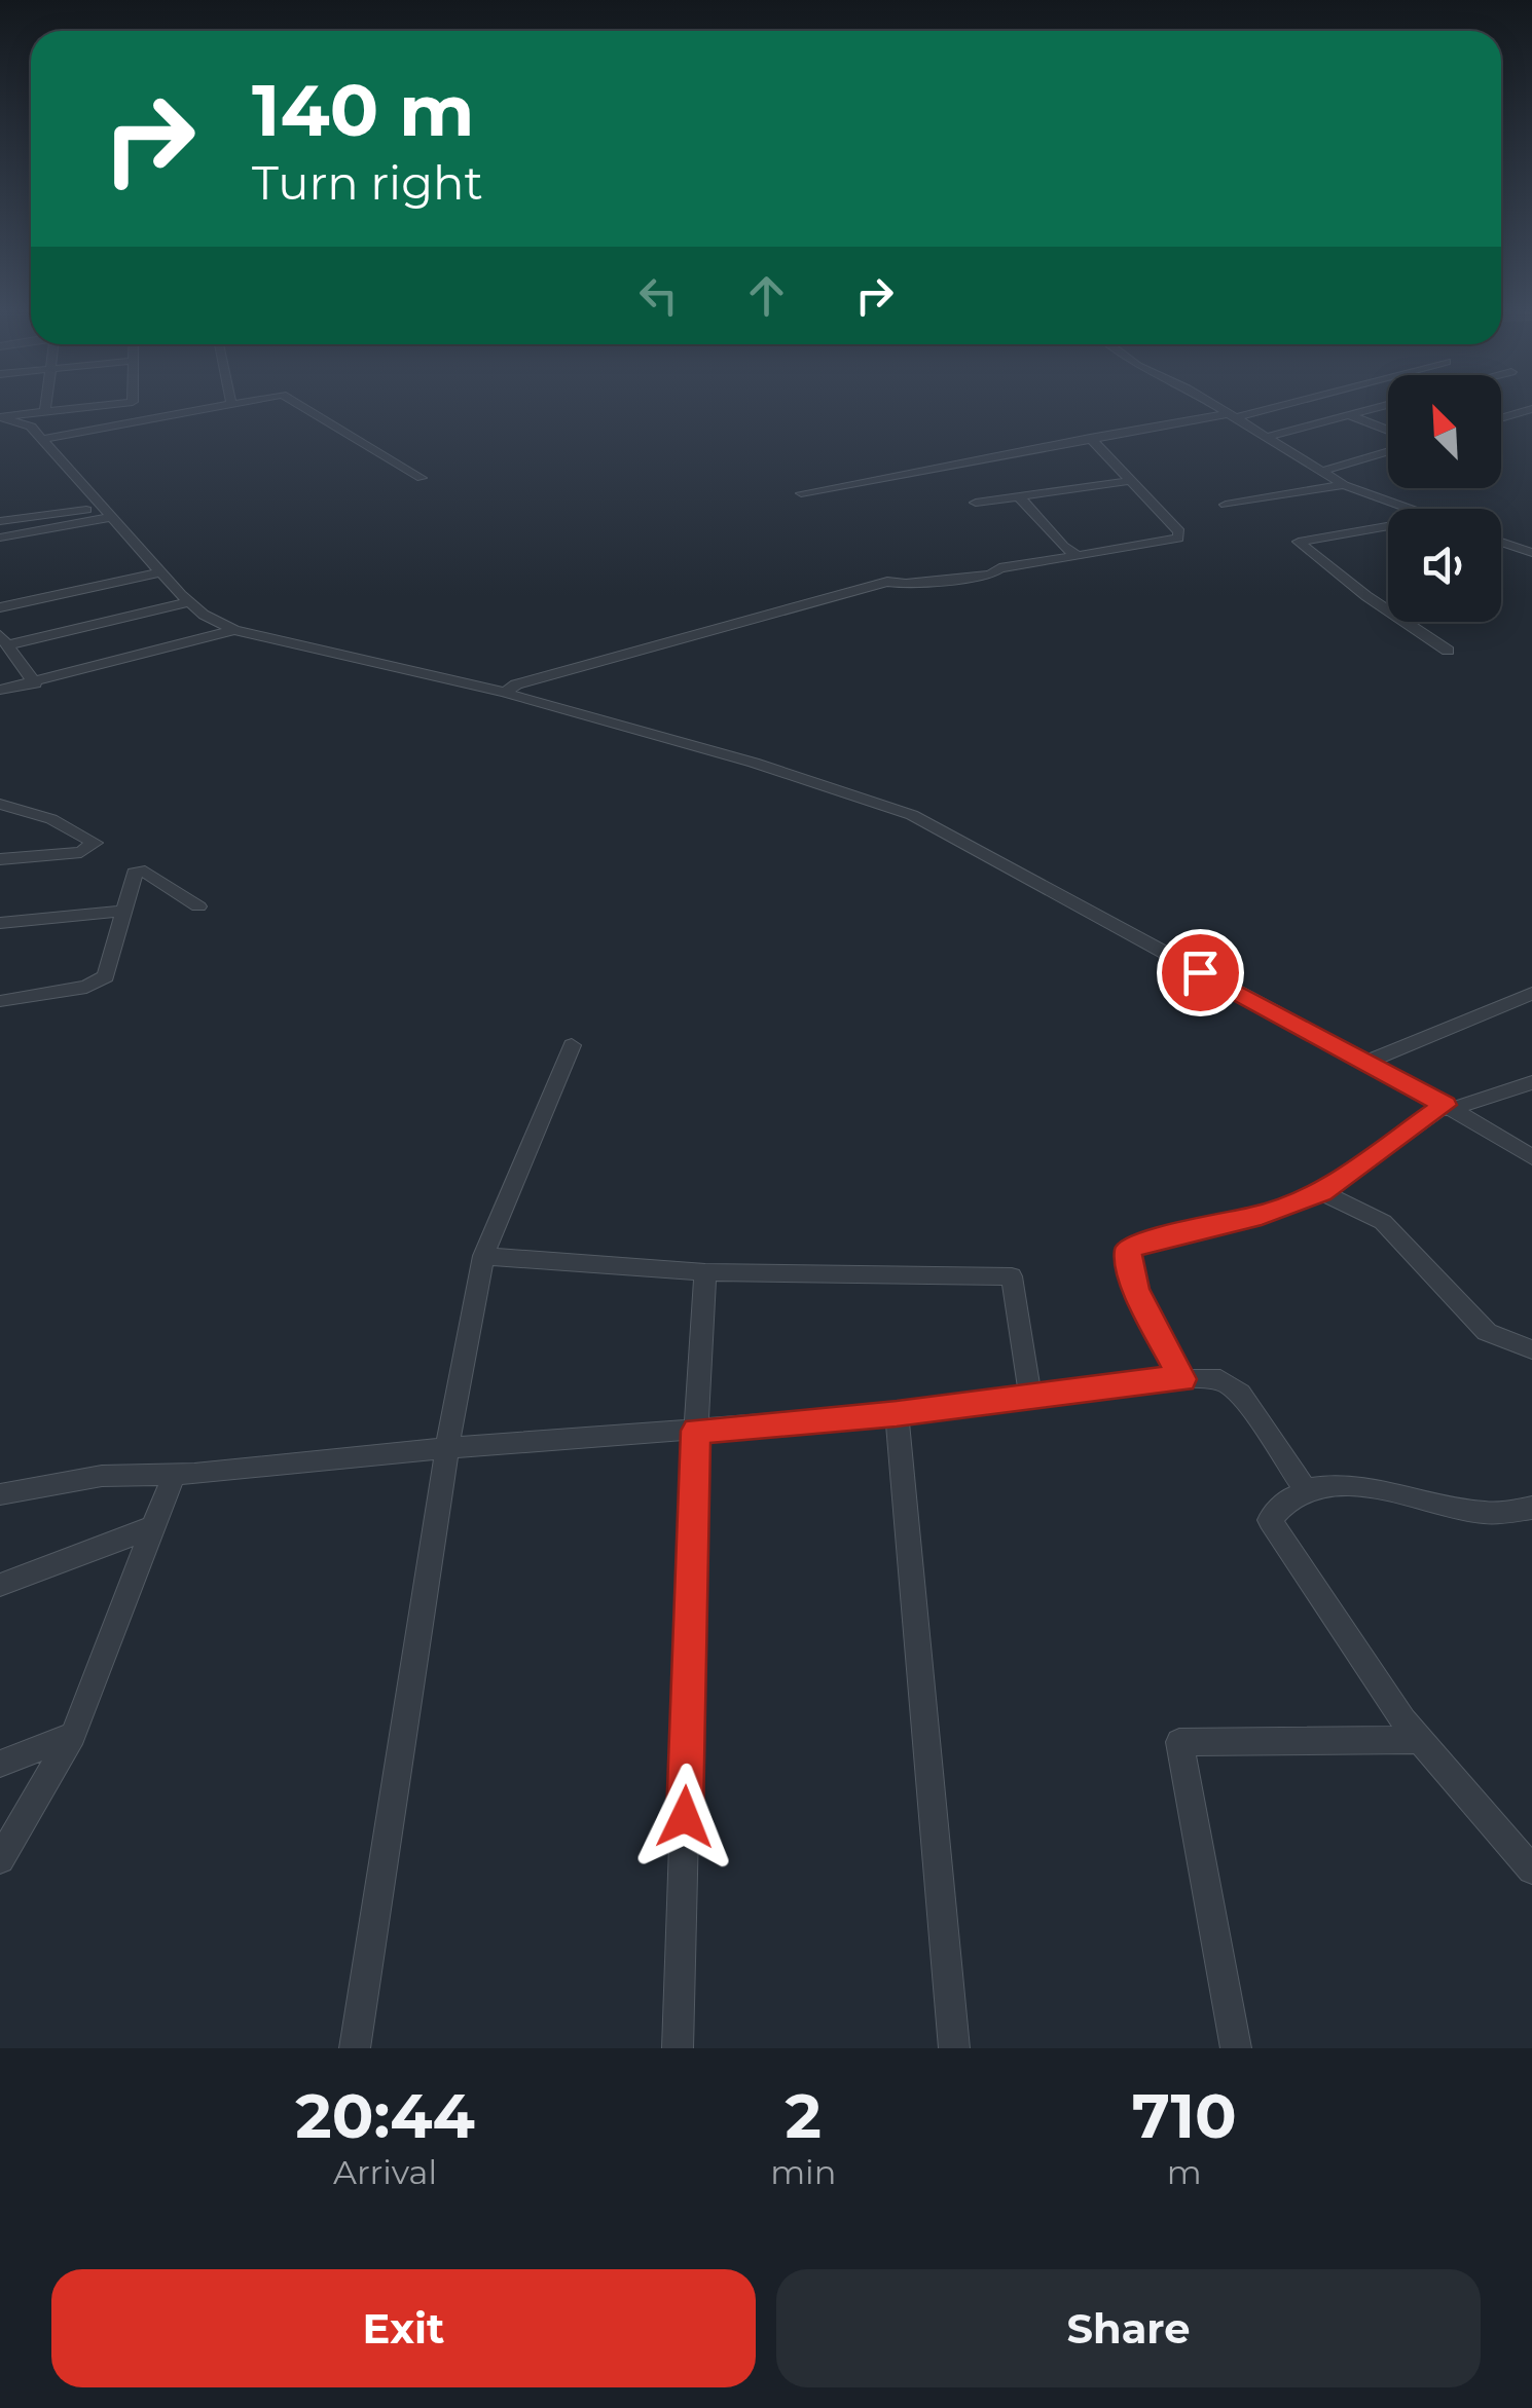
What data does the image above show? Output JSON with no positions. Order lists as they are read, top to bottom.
{
  "north": "top left",
  "page": {
    "turn": ["140 m", "Turn right"],
    "eta": [
      "20:44",
      "Arrival",
      "2",
      "min",
      "710",
      "m"
    ],
    "buttons": ["Exit", "Share"]
  }
}
